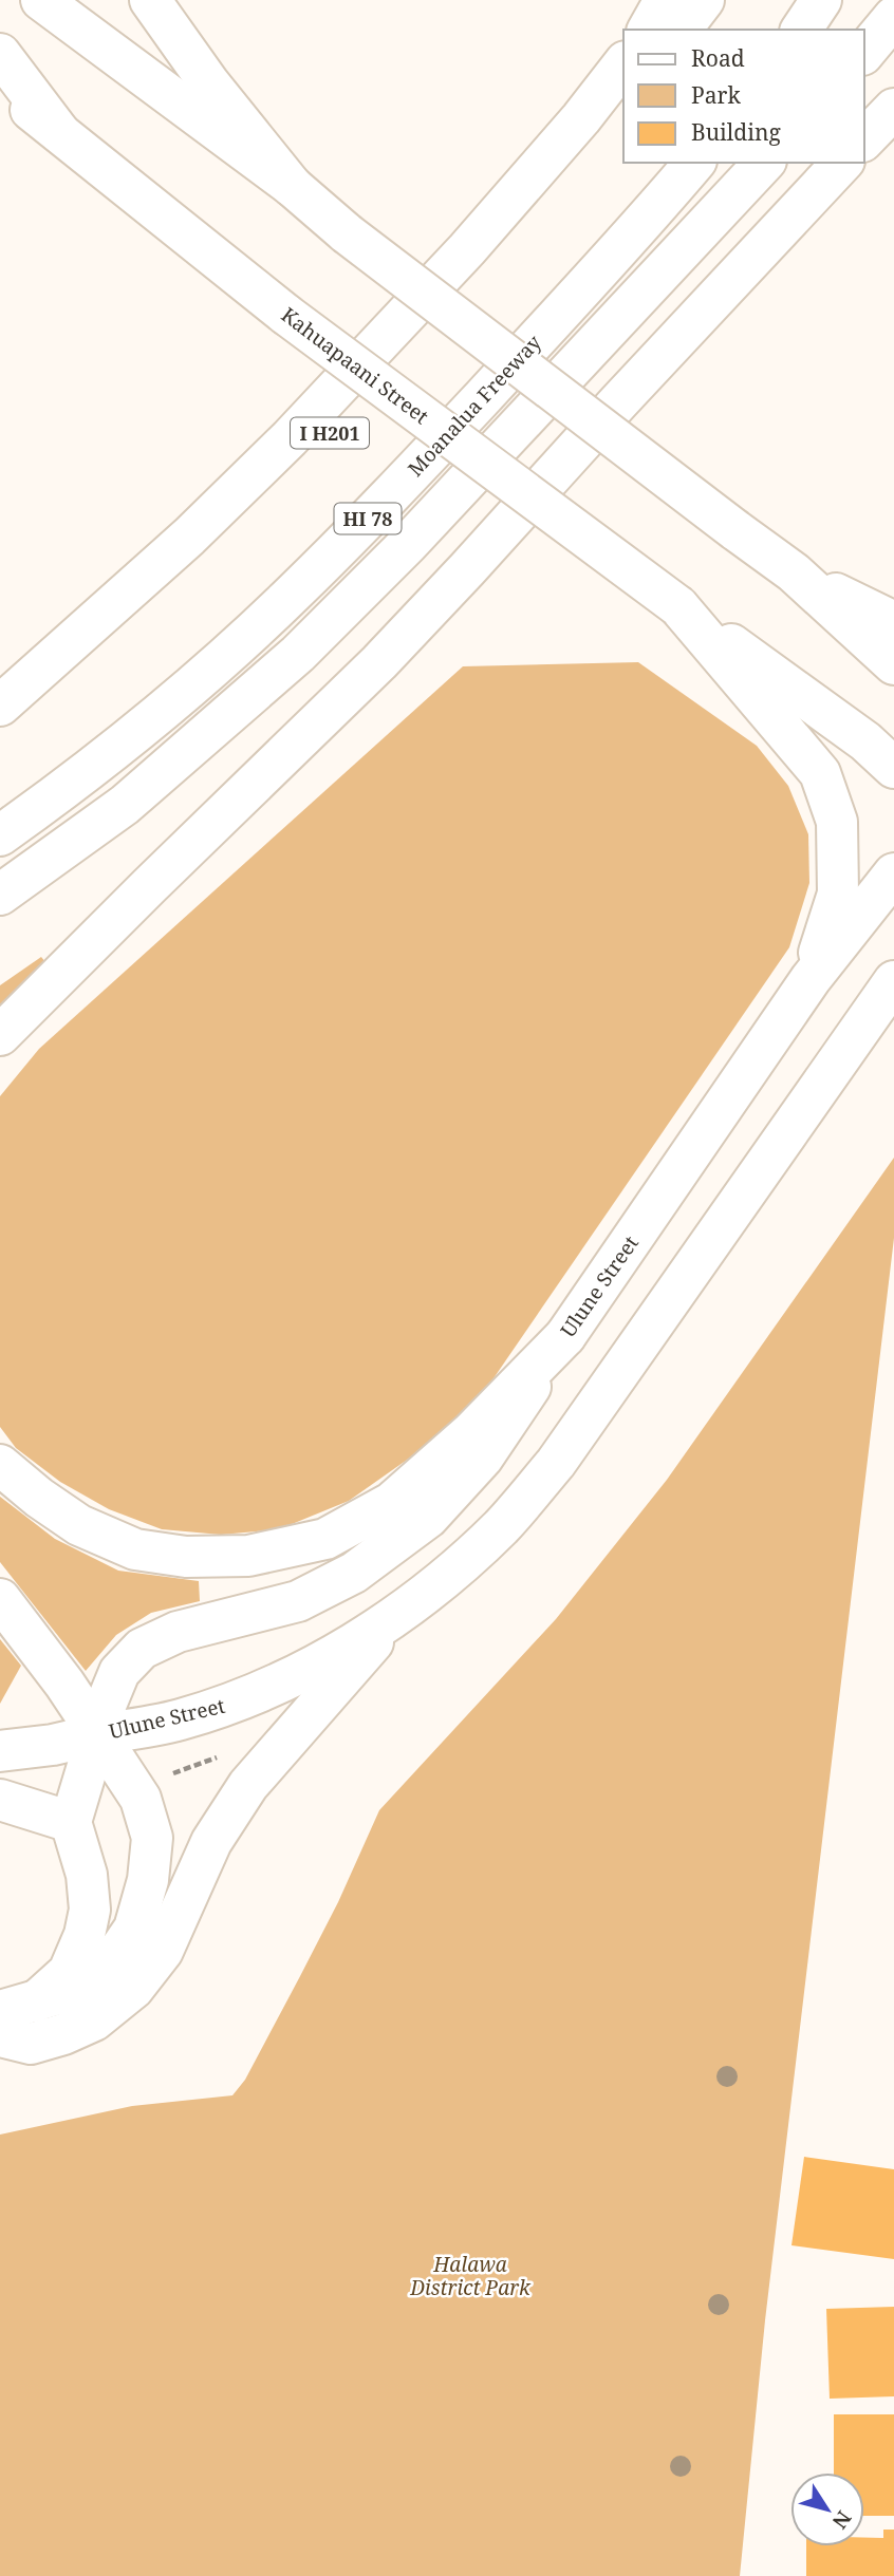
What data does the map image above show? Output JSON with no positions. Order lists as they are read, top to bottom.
{
  "streets": {
    "main road": [
      "Kahuapaani Street",
      "Moanalua Freeway",
      "I H201",
      "HI 78",
      "Ulune Street"
    ]
  },
  "parks": ["Halawa District Park"],
  "legend": ["Road", "Park", "Building"],
  "north": "bottom right"
}
